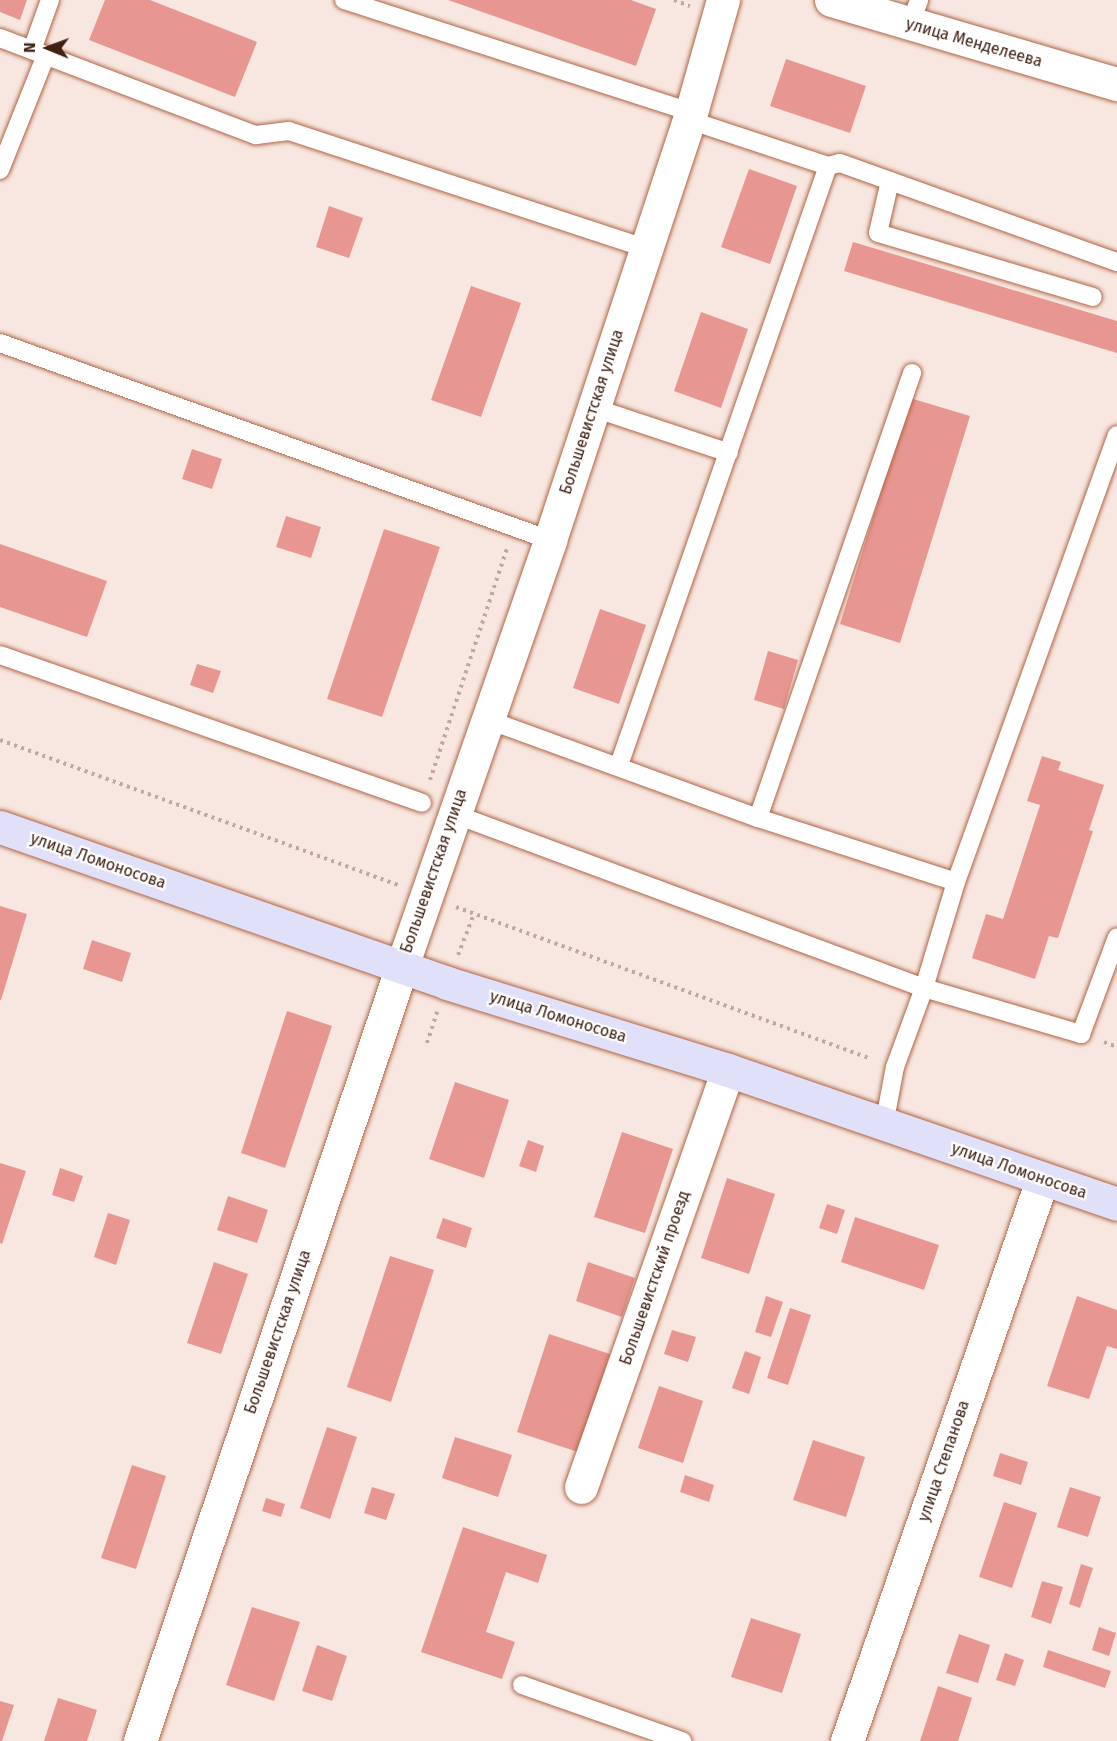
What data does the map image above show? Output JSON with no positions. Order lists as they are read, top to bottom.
{
  "streets": {
    "main road": ["улица Ломоносова"],
    "street": [
      "улица Менделеева",
      "Большевистская улица",
      "Большевистский проезд",
      "улица Степанова"
    ]
  },
  "crossings": [
    ["Большевистская улица", "улица Ломоносова"],
    ["улица Ломоносова", "Большевистский проезд"],
    ["улица Ломоносова", "улица Степанова"]
  ],
  "north": "left"
}
